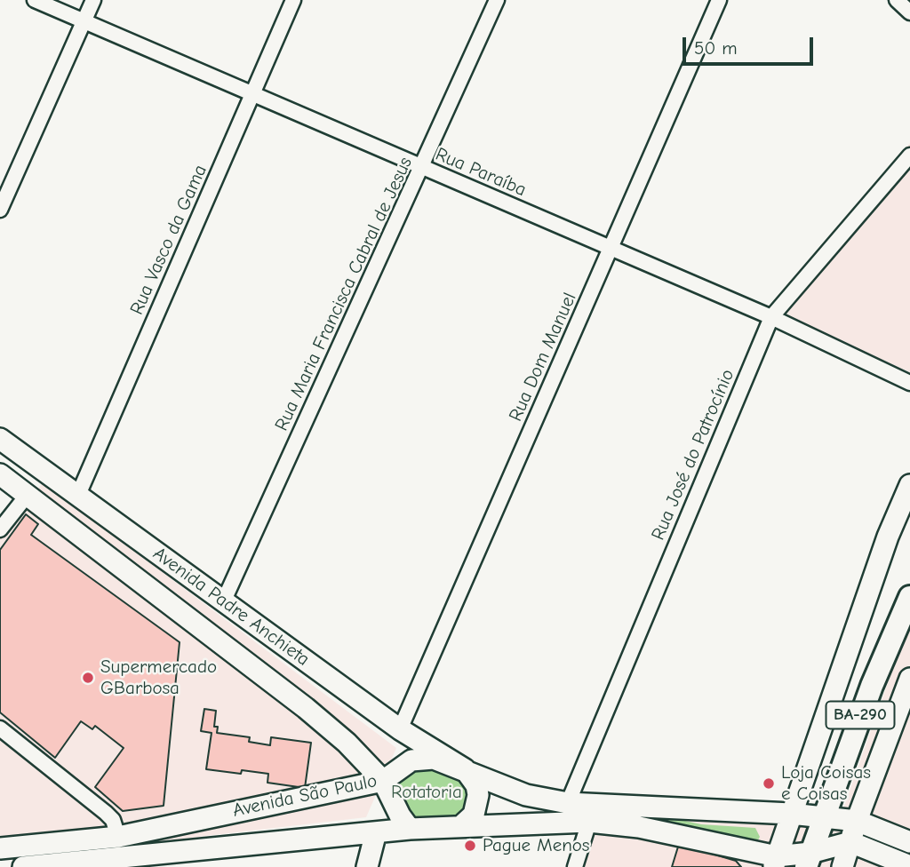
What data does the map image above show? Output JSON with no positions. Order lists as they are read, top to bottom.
{
  "streets": {
    "main road": ["BA-290"],
    "street": [
      "Rua Paraíba",
      "Rua Vasco da Gama",
      "Rua Maria Francisca Cabral de Jesus",
      "Rua Dom Manuel",
      "Rua José do Patrocínio",
      "Avenida Padre Anchieta",
      "Avenida São Paulo"
    ]
  },
  "crossings": [
    ["Rua Paraíba", "Rua Vasco da Gama"],
    ["Rua Paraíba", "Rua Maria Francisca Cabral de Jesus"],
    ["Rua Paraíba", "Rua Dom Manuel"],
    ["Rua Paraíba", "Rua José do Patrocínio"],
    ["Rua Vasco da Gama", "Avenida Padre Anchieta"],
    ["Rua Maria Francisca Cabral de Jesus", "Avenida Padre Anchieta"],
    ["Rua Dom Manuel", "Avenida Padre Anchieta"],
    ["Rua José do Patrocínio", "Avenida São Paulo"],
    ["Avenida Padre Anchieta", "Avenida São Paulo"],
    ["BA-290", "Avenida São Paulo"]
  ],
  "parks": ["Rotatoria"],
  "places": ["Supermercado GBarbosa", "Loja Coisas e Coisas", "Pague Menos"],
  "scale_bar": "50 m"
}
